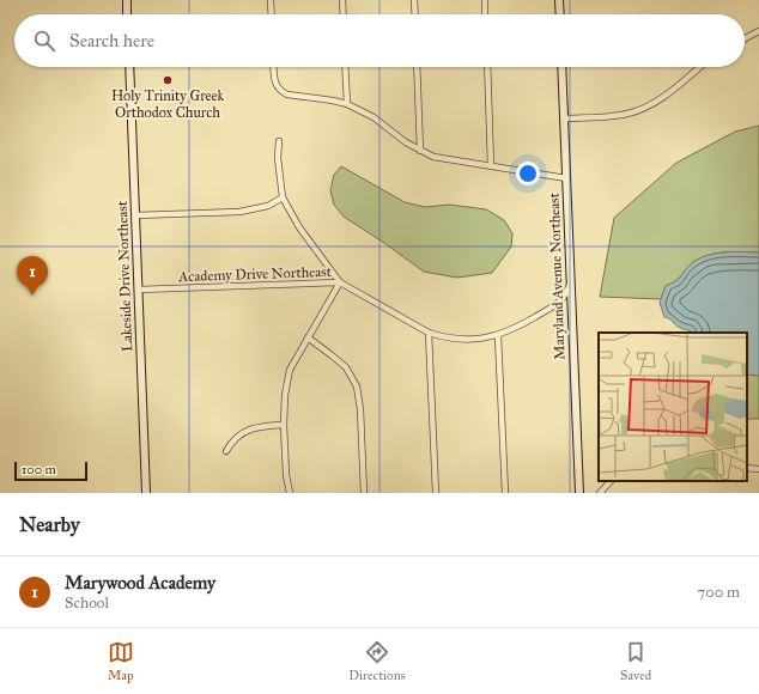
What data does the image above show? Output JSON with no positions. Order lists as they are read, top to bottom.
{
  "streets": {
    "street": ["Academy Drive Northeast", "Lakeside Drive Northeast", "Maryland Avenue Northeast"]
  },
  "crossings": [
    ["Academy Drive Northeast", "Lakeside Drive Northeast"],
    ["Academy Drive Northeast", "Maryland Avenue Northeast"]
  ],
  "places": ["Holy Trinity Greek Orthodox Church"],
  "scale_bar": "100 m",
  "page": {
    "search": "Search here",
    "pins": "1",
    "scale": "100 m",
    "heading": "Nearby",
    "list": [
      {
        "mark": "1",
        "name": "Marywood Academy",
        "note": "School",
        "value": "700 m"
      }
    ],
    "nav": ["Map", "Directions", "Saved"]
  }
}
